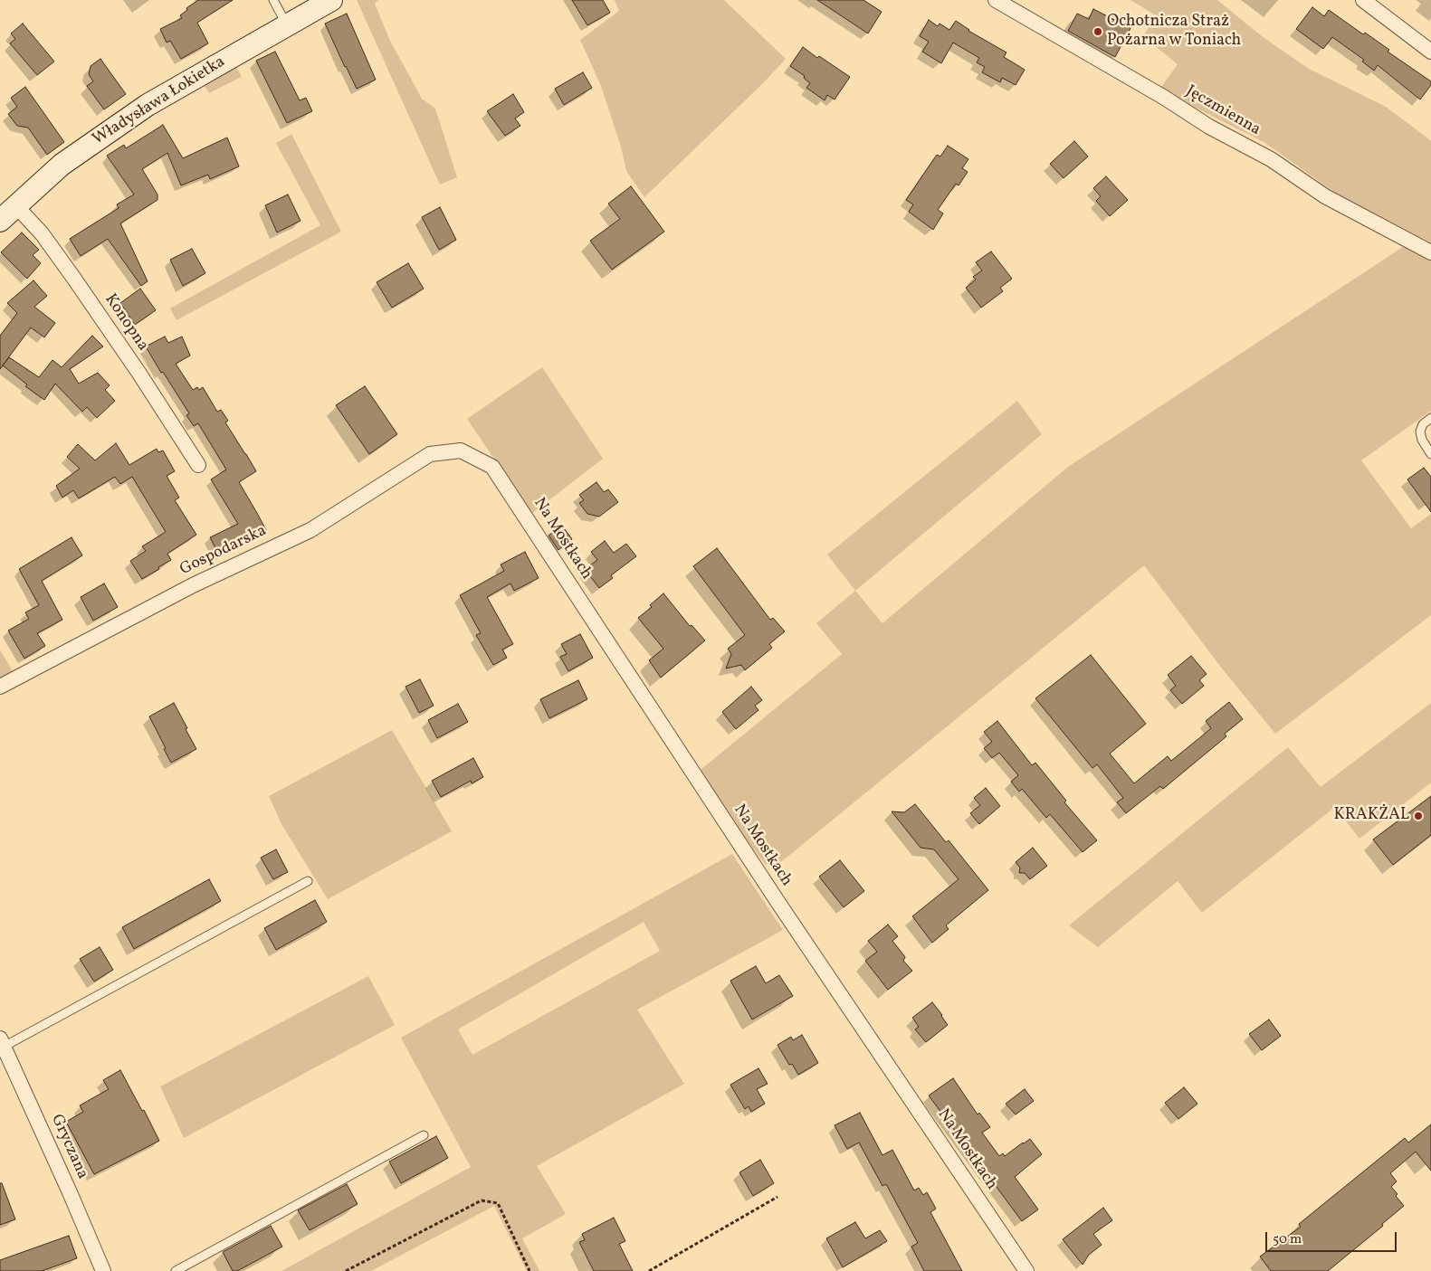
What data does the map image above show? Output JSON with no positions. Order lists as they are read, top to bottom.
{
  "streets": {
    "street": [
      "Władysława Łokietka",
      "Jęczmienna",
      "Konopna",
      "Na Mostkach",
      "Gospodarska",
      "Gryczana"
    ]
  },
  "crossings": [
    ["Władysława Łokietka", "Konopna"],
    ["Na Mostkach", "Gospodarska"]
  ],
  "places": ["Ochotnicza Straż Pożarna w Toniach", "KRAKŻAL"],
  "scale_bar": "50 m"
}
